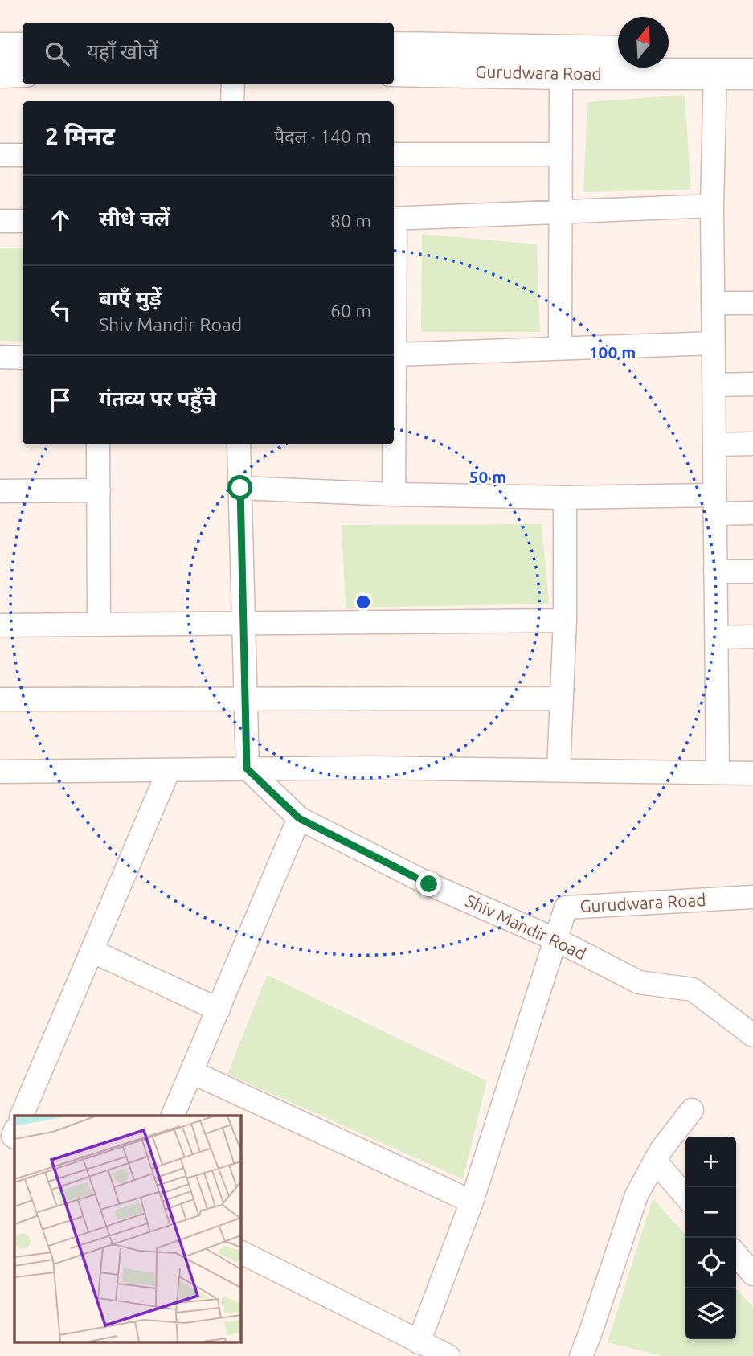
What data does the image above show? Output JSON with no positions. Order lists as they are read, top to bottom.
{
  "streets": {
    "street": ["Gurudwara Road", "Shiv Mandir Road"]
  },
  "crossings": [
    ["Gurudwara Road", "Shiv Mandir Road"]
  ],
  "north": "top",
  "page": {
    "search": "यहाँ खोजें",
    "heading": ["2 मिनट", "पैदल · 140 m"],
    "list": [
      ["सीधे चलें", "80 m"],
      ["बाएँ मुड़ें", "Shiv Mandir Road", "60 m"],
      "गंतव्य पर पहुँचे"
    ],
    "map_buttons": ["+", "−"]
  },
  "rings": ["100 m", "50 m"]
}
